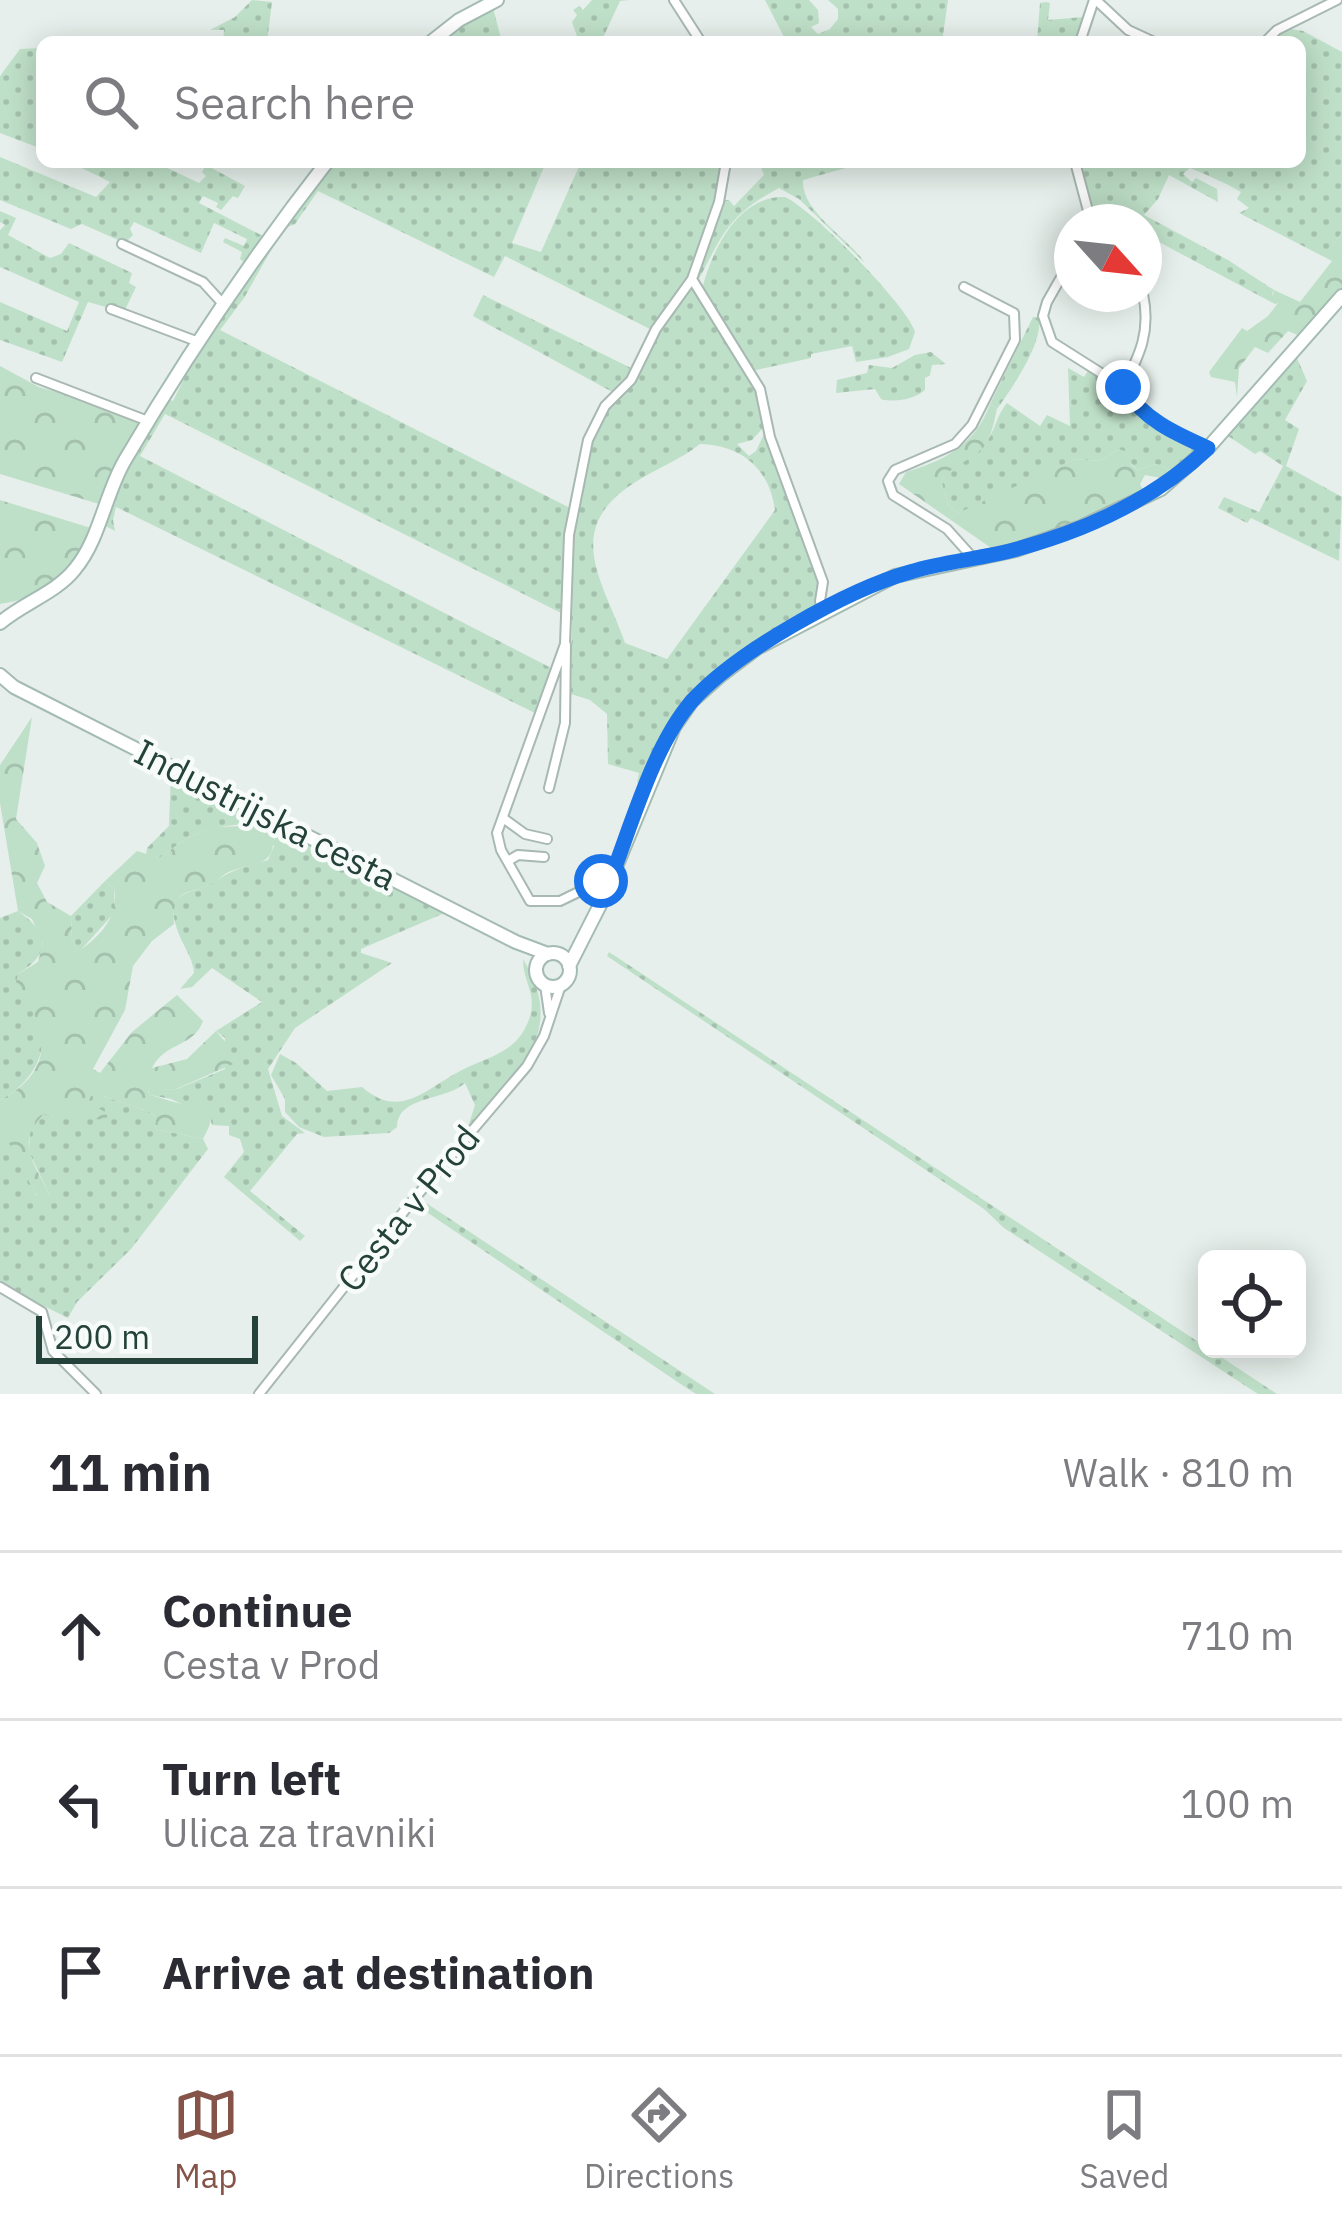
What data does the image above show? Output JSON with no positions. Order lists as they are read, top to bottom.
{
  "streets": {
    "street": ["Industrijska cesta", "Cesta v Prod"]
  },
  "crossings": [
    ["Industrijska cesta", "Cesta v Prod"]
  ],
  "scale_bar": "200 m",
  "north": "bottom right",
  "page": {
    "search": "Search here",
    "scale": "200 m",
    "heading": ["11 min", "Walk · 810 m"],
    "list": [
      ["Continue", "Cesta v Prod", "710 m"],
      ["Turn left", "Ulica za travniki", "100 m"],
      "Arrive at destination"
    ],
    "nav": ["Map", "Directions", "Saved"]
  }
}
